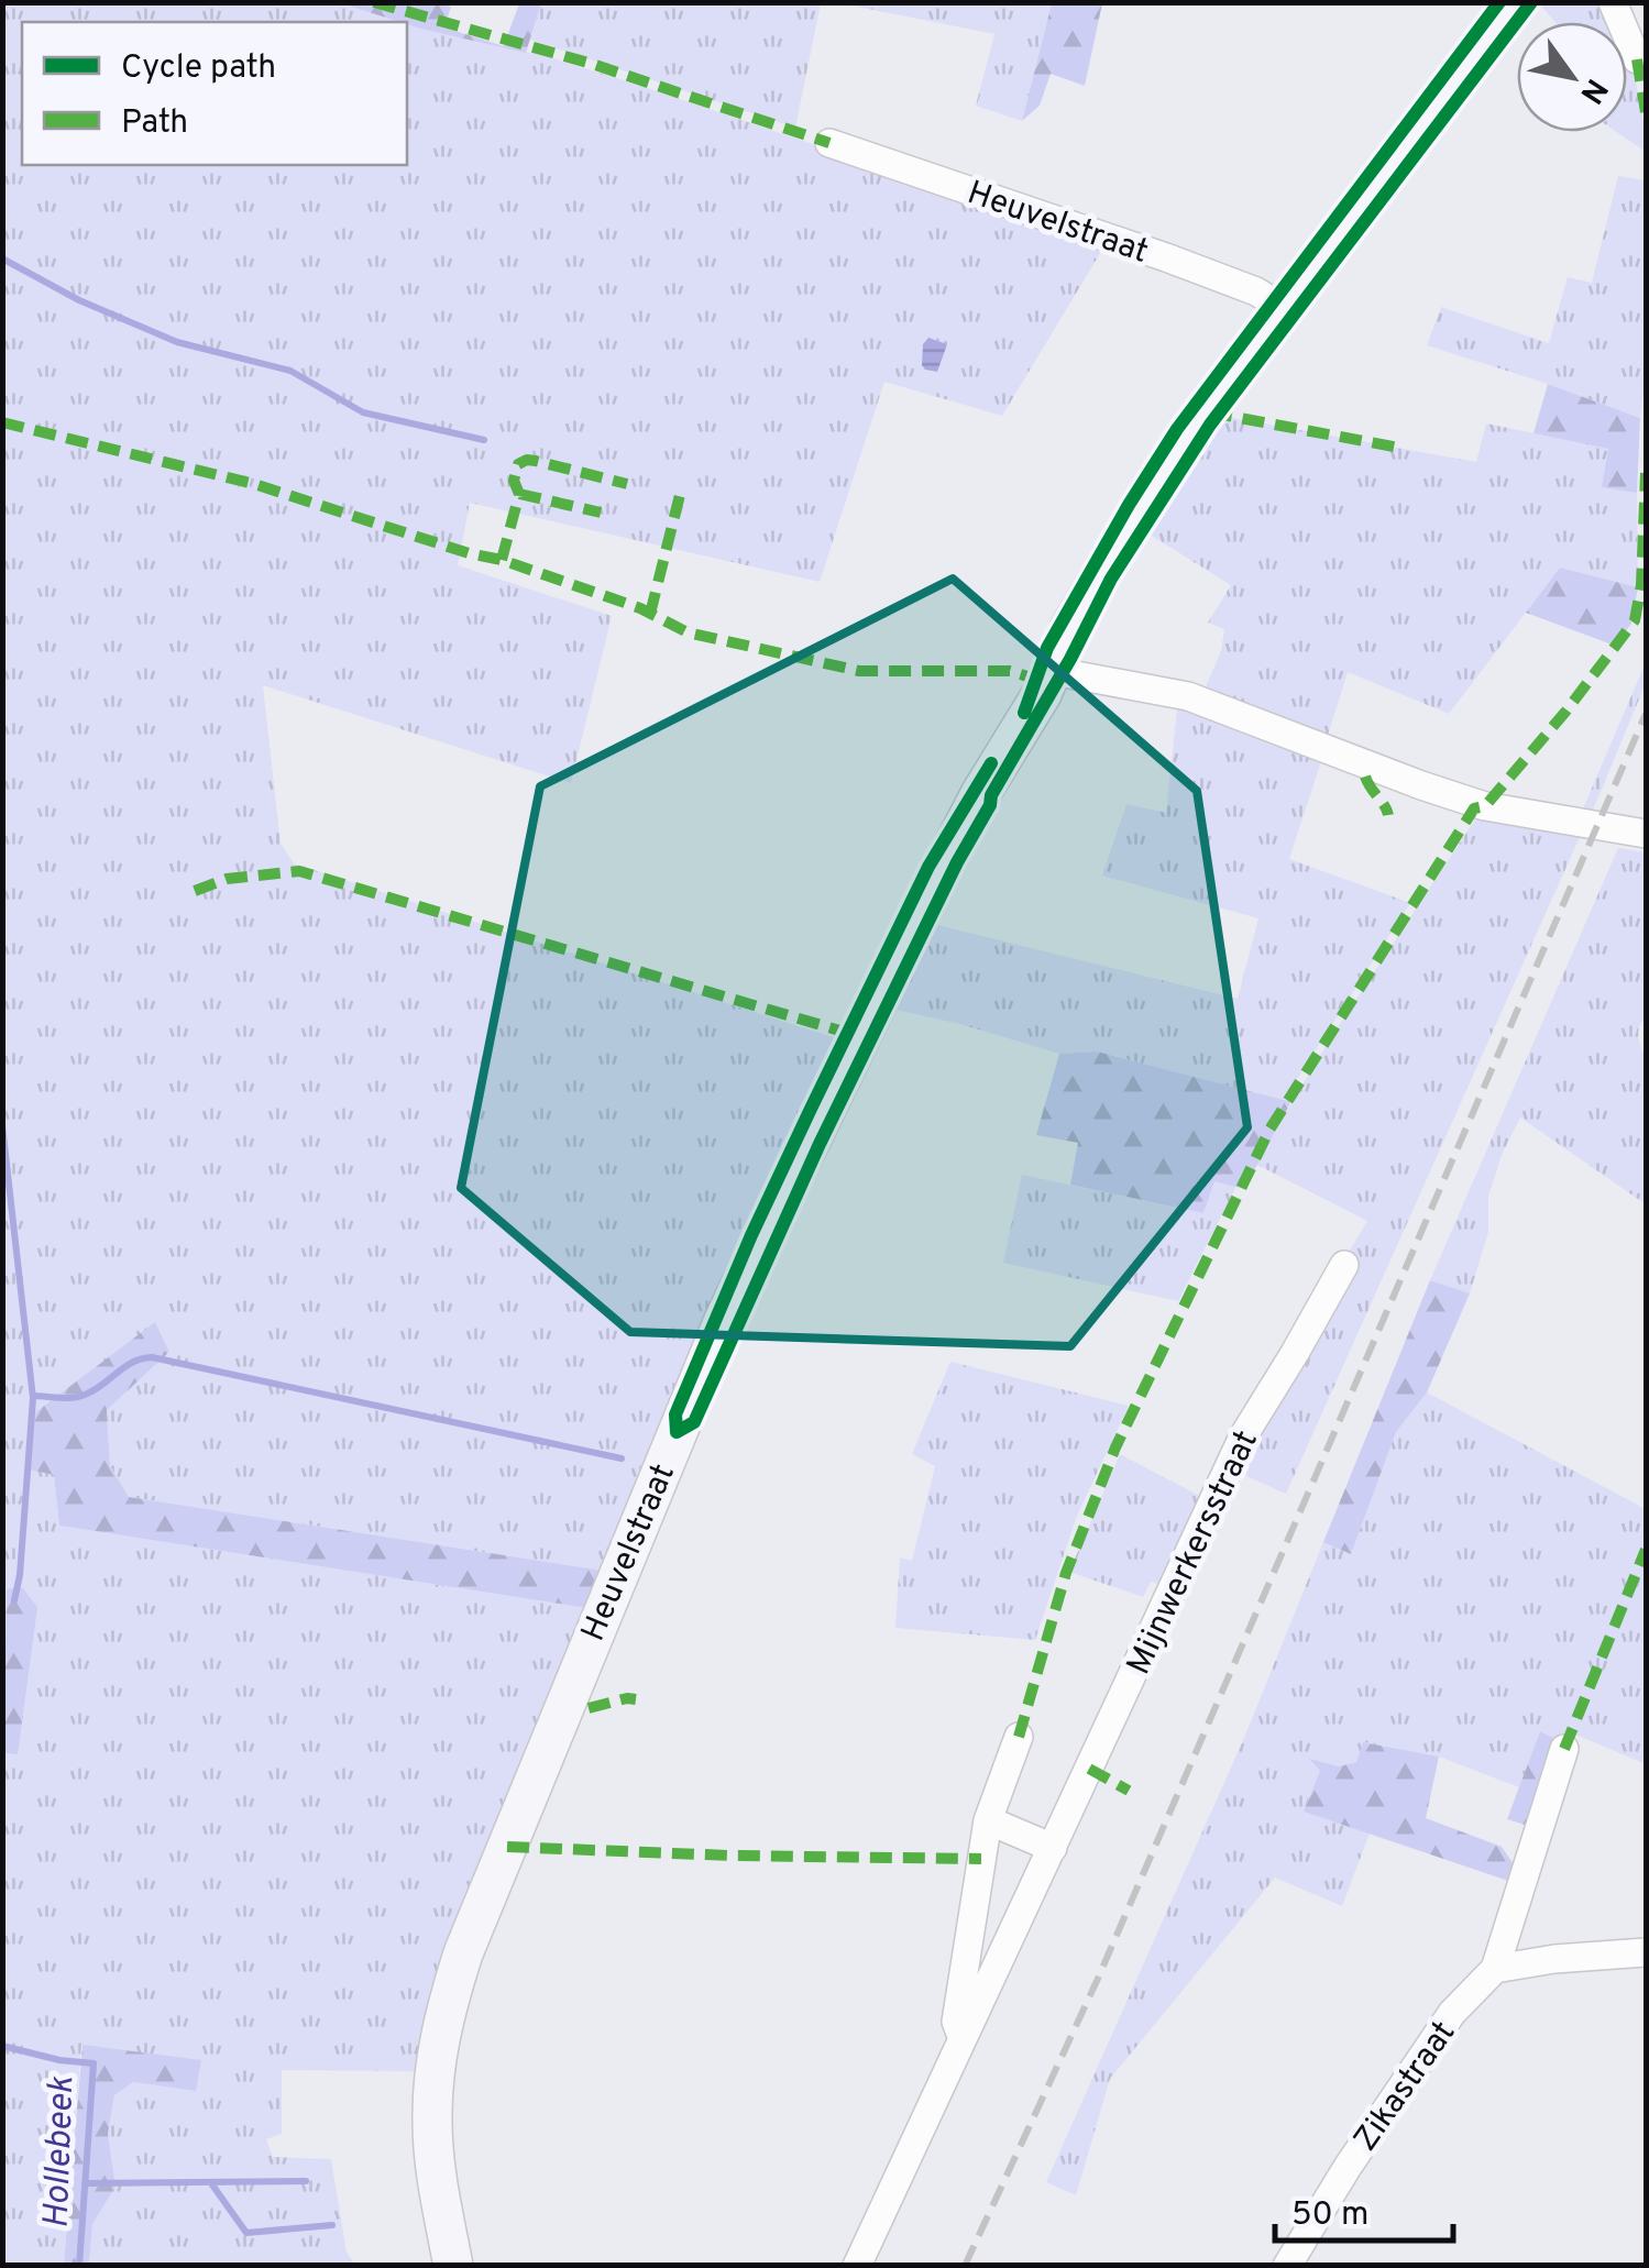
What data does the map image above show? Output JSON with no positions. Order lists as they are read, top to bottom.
{
  "streets": {
    "street": ["Heuvelstraat", "Mijnwerkersstraat", "Zikastraat"]
  },
  "water": ["Hollebeek"],
  "legend": ["Cycle path", "Path"],
  "scale_bar": "50 m",
  "north": "bottom right"
}
